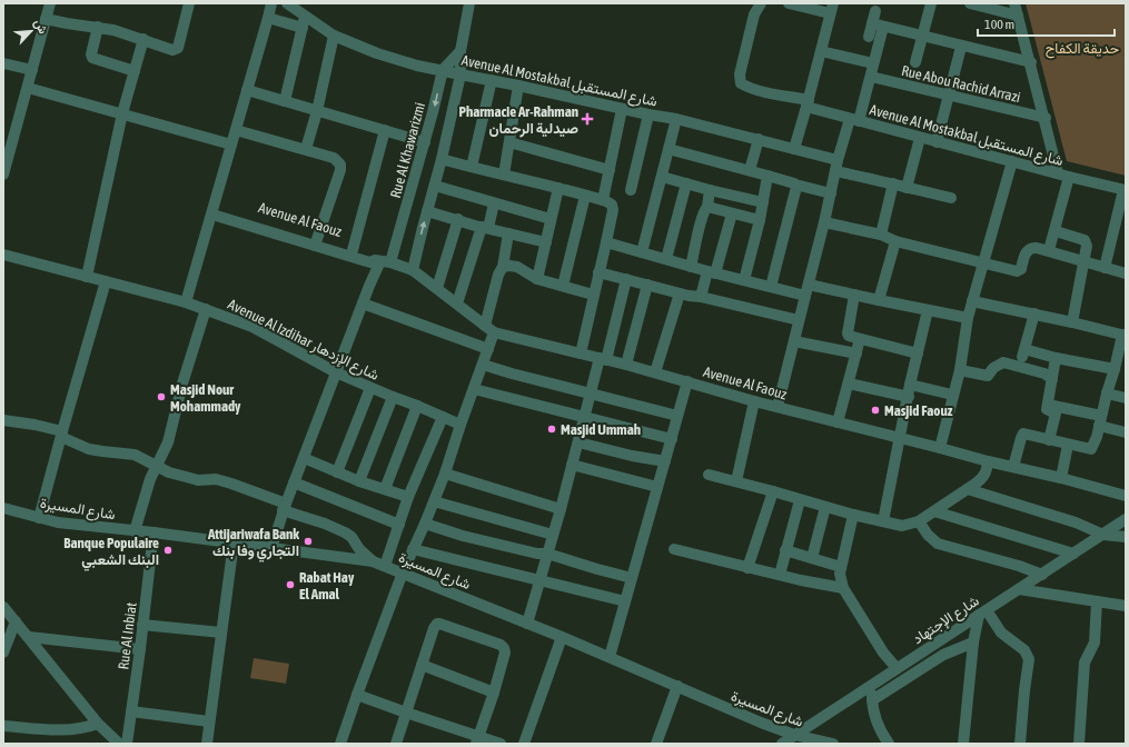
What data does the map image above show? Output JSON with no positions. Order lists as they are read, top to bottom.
{
  "streets": {
    "street": [
      "Avenue Al Mostakbal شارع المستقبل",
      "Rue Abou Rachid Arrazi",
      "Rue Al Khawarizmi",
      "Avenue Al Faouz",
      "Avenue Al Izdihar شارع الإزدهار",
      "شارع المسيرة",
      "شارع الإجتهاد",
      "Rue Al Inbiat"
    ]
  },
  "crossings": [
    ["Avenue Al Mostakbal شارع المستقبل", "Rue Al Khawarizmi"],
    ["Rue Al Khawarizmi", "Avenue Al Faouz"],
    ["Rue Al Khawarizmi", "Avenue Al Izdihar شارع الإزدهار"],
    ["Rue Al Khawarizmi", "شارع المسيرة"],
    ["شارع المسيرة", "شارع الإجتهاد"],
    ["شارع المسيرة", "Rue Al Inbiat"]
  ],
  "parks": ["حديقة الكفاح"],
  "places": {
    "health": ["Pharmacie Ar-Rahman صيدلية الرحمان"],
    "other": [
      "Masjid Nour Mohammady",
      "Masjid Faouz",
      "Masjid Ummah",
      "Attijariwafa Bank التجاري وفا بنك",
      "Banque Populaire البنك الشعبي",
      "Rabat Hay El Amal"
    ]
  },
  "scale_bar": "100 m",
  "north": "top right"
}
